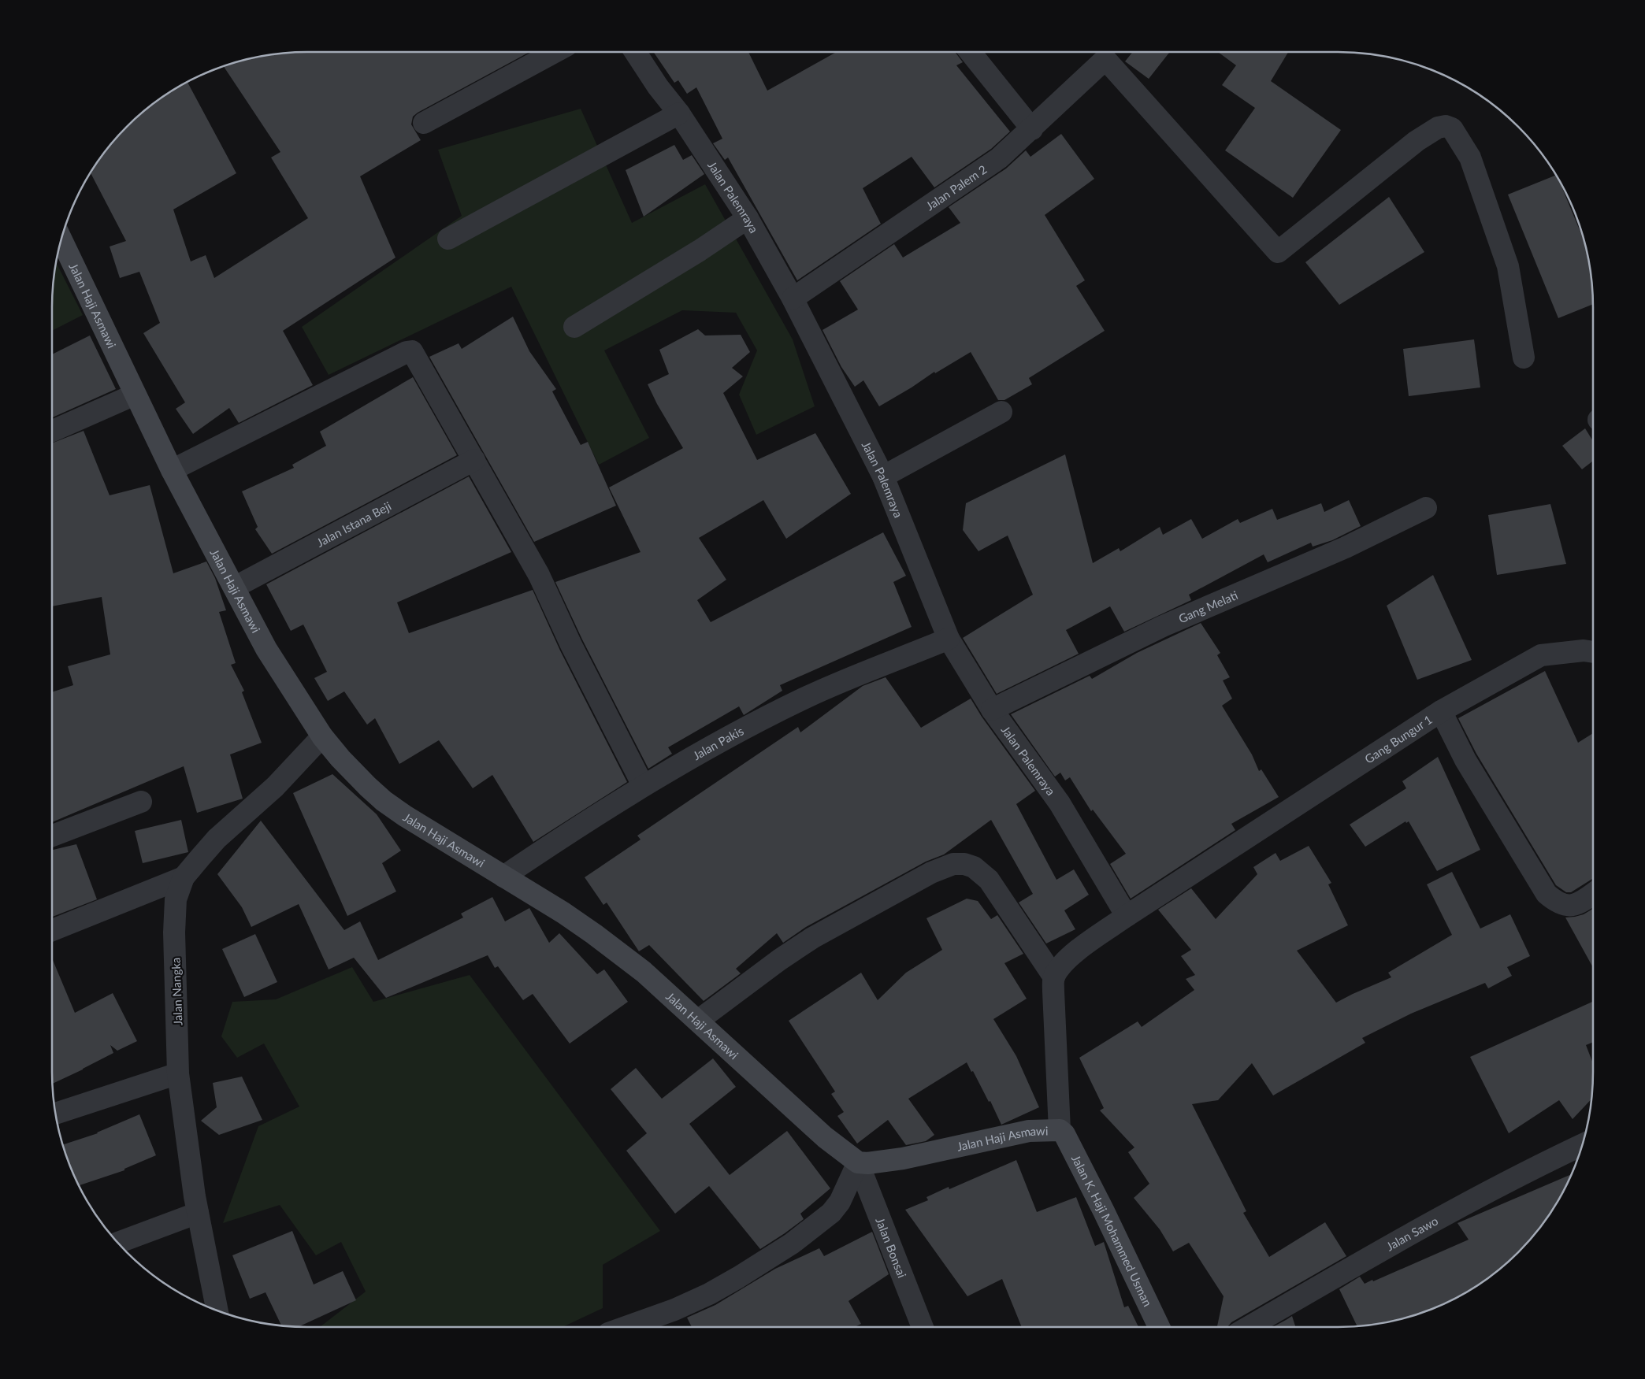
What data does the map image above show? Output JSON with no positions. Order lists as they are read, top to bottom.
{
  "streets": {
    "street": [
      "Jalan Palem 2",
      "Jalan Palemraya",
      "Jalan Haji Asmawi",
      "Jalan Istana Beji",
      "Gang Melati",
      "Gang Bungur 1",
      "Jalan Pakis",
      "Jalan Nangka",
      "Jalan K. Haji Mohammed Usman",
      "Jalan Sawo",
      "Jalan Bonsai"
    ]
  },
  "crossings": [
    ["Jalan Palem 2", "Jalan Palemraya"],
    ["Jalan Palemraya", "Gang Melati"],
    ["Jalan Palemraya", "Gang Bungur 1"],
    ["Jalan Palemraya", "Jalan Pakis"],
    ["Jalan Haji Asmawi", "Jalan Istana Beji"],
    ["Jalan Haji Asmawi", "Jalan Pakis"],
    ["Jalan Haji Asmawi", "Jalan Nangka"],
    ["Jalan Haji Asmawi", "Jalan K. Haji Mohammed Usman"],
    ["Jalan Haji Asmawi", "Jalan Bonsai"]
  ]
}
